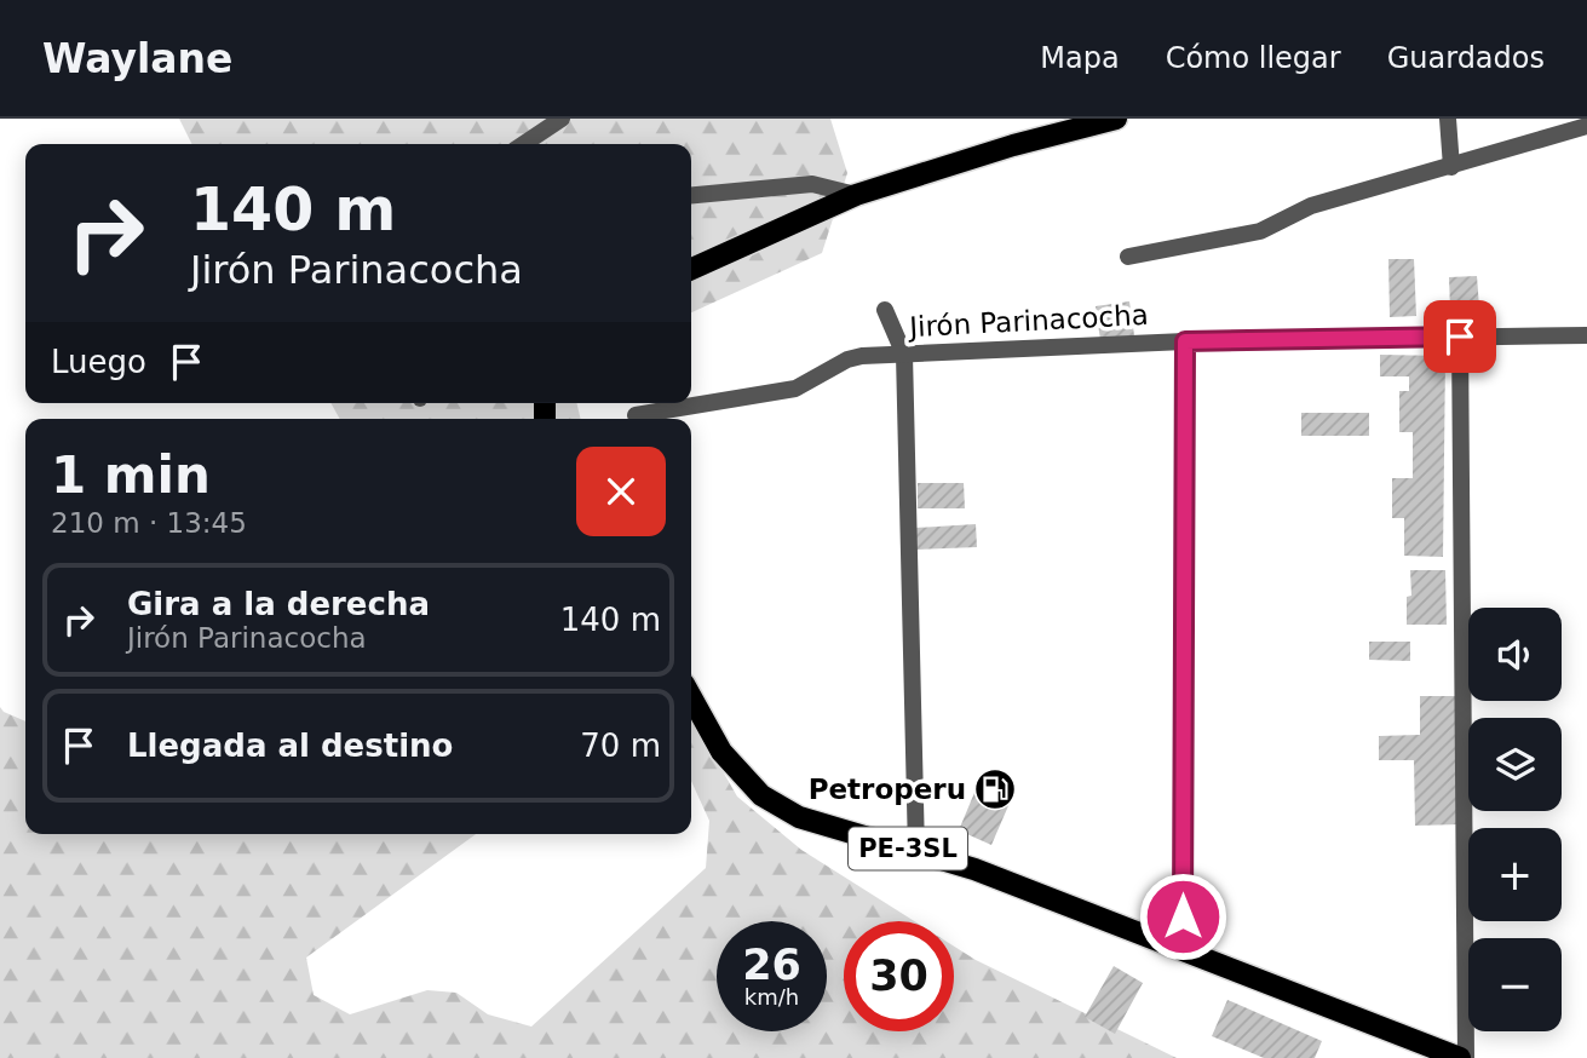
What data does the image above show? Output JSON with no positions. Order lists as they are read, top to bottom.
{
  "streets": {
    "main road": ["PE-3SL"],
    "street": ["Jirón Parinacocha"]
  },
  "places": {
    "fuel station": ["Petroperu"]
  },
  "page": {
    "header": "Waylane",
    "nav": ["Mapa", "Cómo llegar", "Guardados"],
    "turn": ["140 m", "Jirón Parinacocha"],
    "then": "Luego",
    "heading": ["1 min", "210 m · 13:45"],
    "list": [
      {
        "name": "Gira a la derecha",
        "note": "Jirón Parinacocha",
        "value": "140 m"
      },
      {
        "name": "Llegada al destino",
        "value": "70 m"
      }
    ],
    "map_buttons": ["+", "−"],
    "speed": "26 km/h",
    "limit": "30"
  }
}
